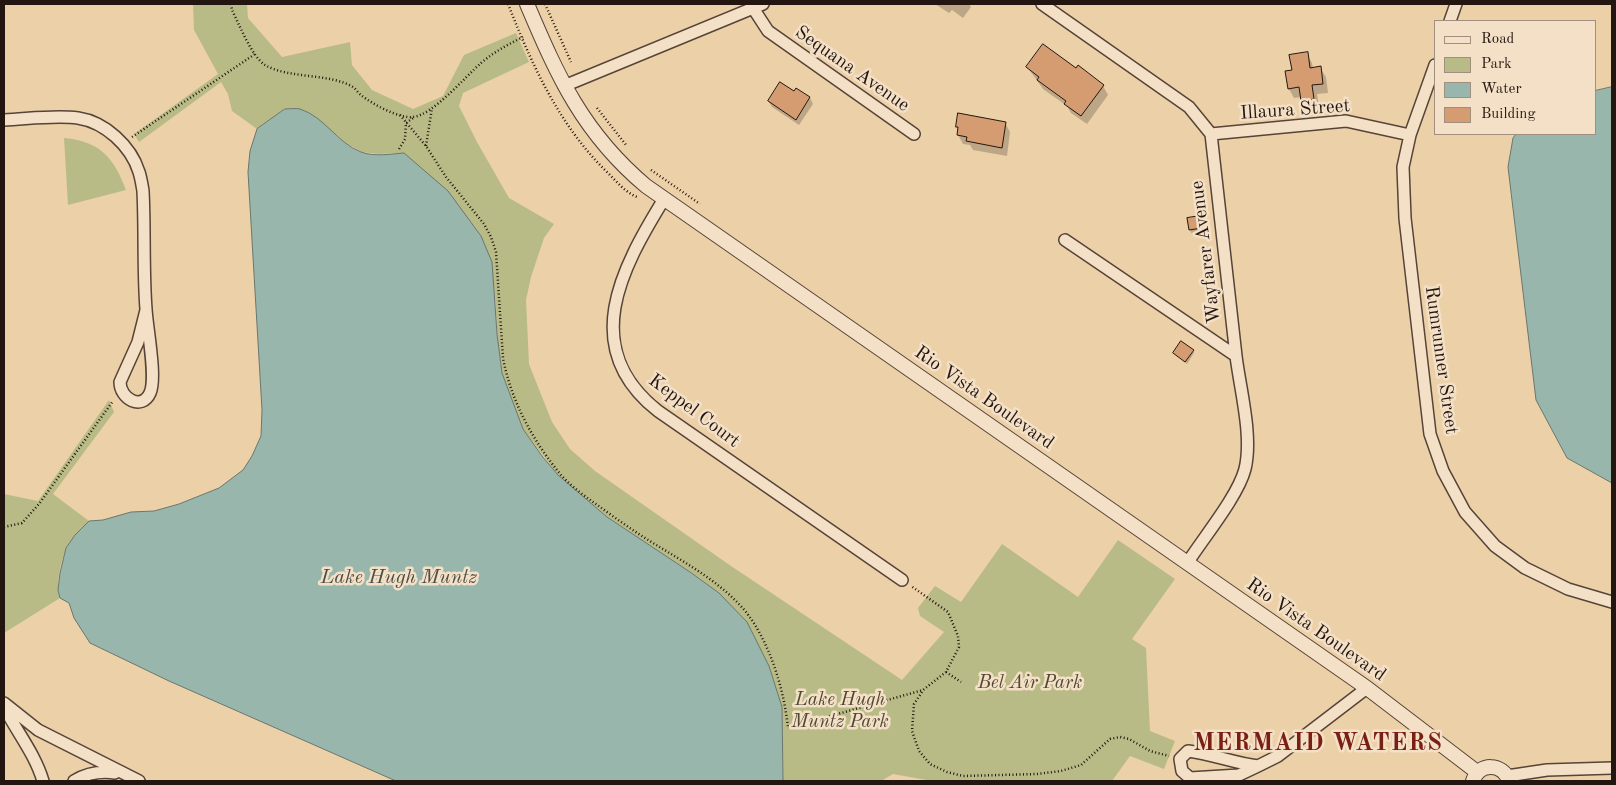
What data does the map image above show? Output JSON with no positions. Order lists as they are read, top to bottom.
{
  "streets": {
    "street": [
      "Sequana Avenue",
      "Illaura Street",
      "Wayfarer Avenue",
      "Rumrunner Street",
      "Rio Vista Boulevard",
      "Keppel Court"
    ]
  },
  "crossings": [
    ["Illaura Street", "Wayfarer Avenue"],
    ["Illaura Street", "Rumrunner Street"],
    ["Wayfarer Avenue", "Rio Vista Boulevard"],
    ["Rio Vista Boulevard", "Keppel Court"]
  ],
  "districts": ["MERMAID WATERS"],
  "water": ["Lake Hugh Muntz"],
  "parks": ["Bel Air Park", "Lake Hugh Muntz Park"],
  "legend": [
    "Road",
    "Park",
    "Water",
    "Building"
  ]
}
